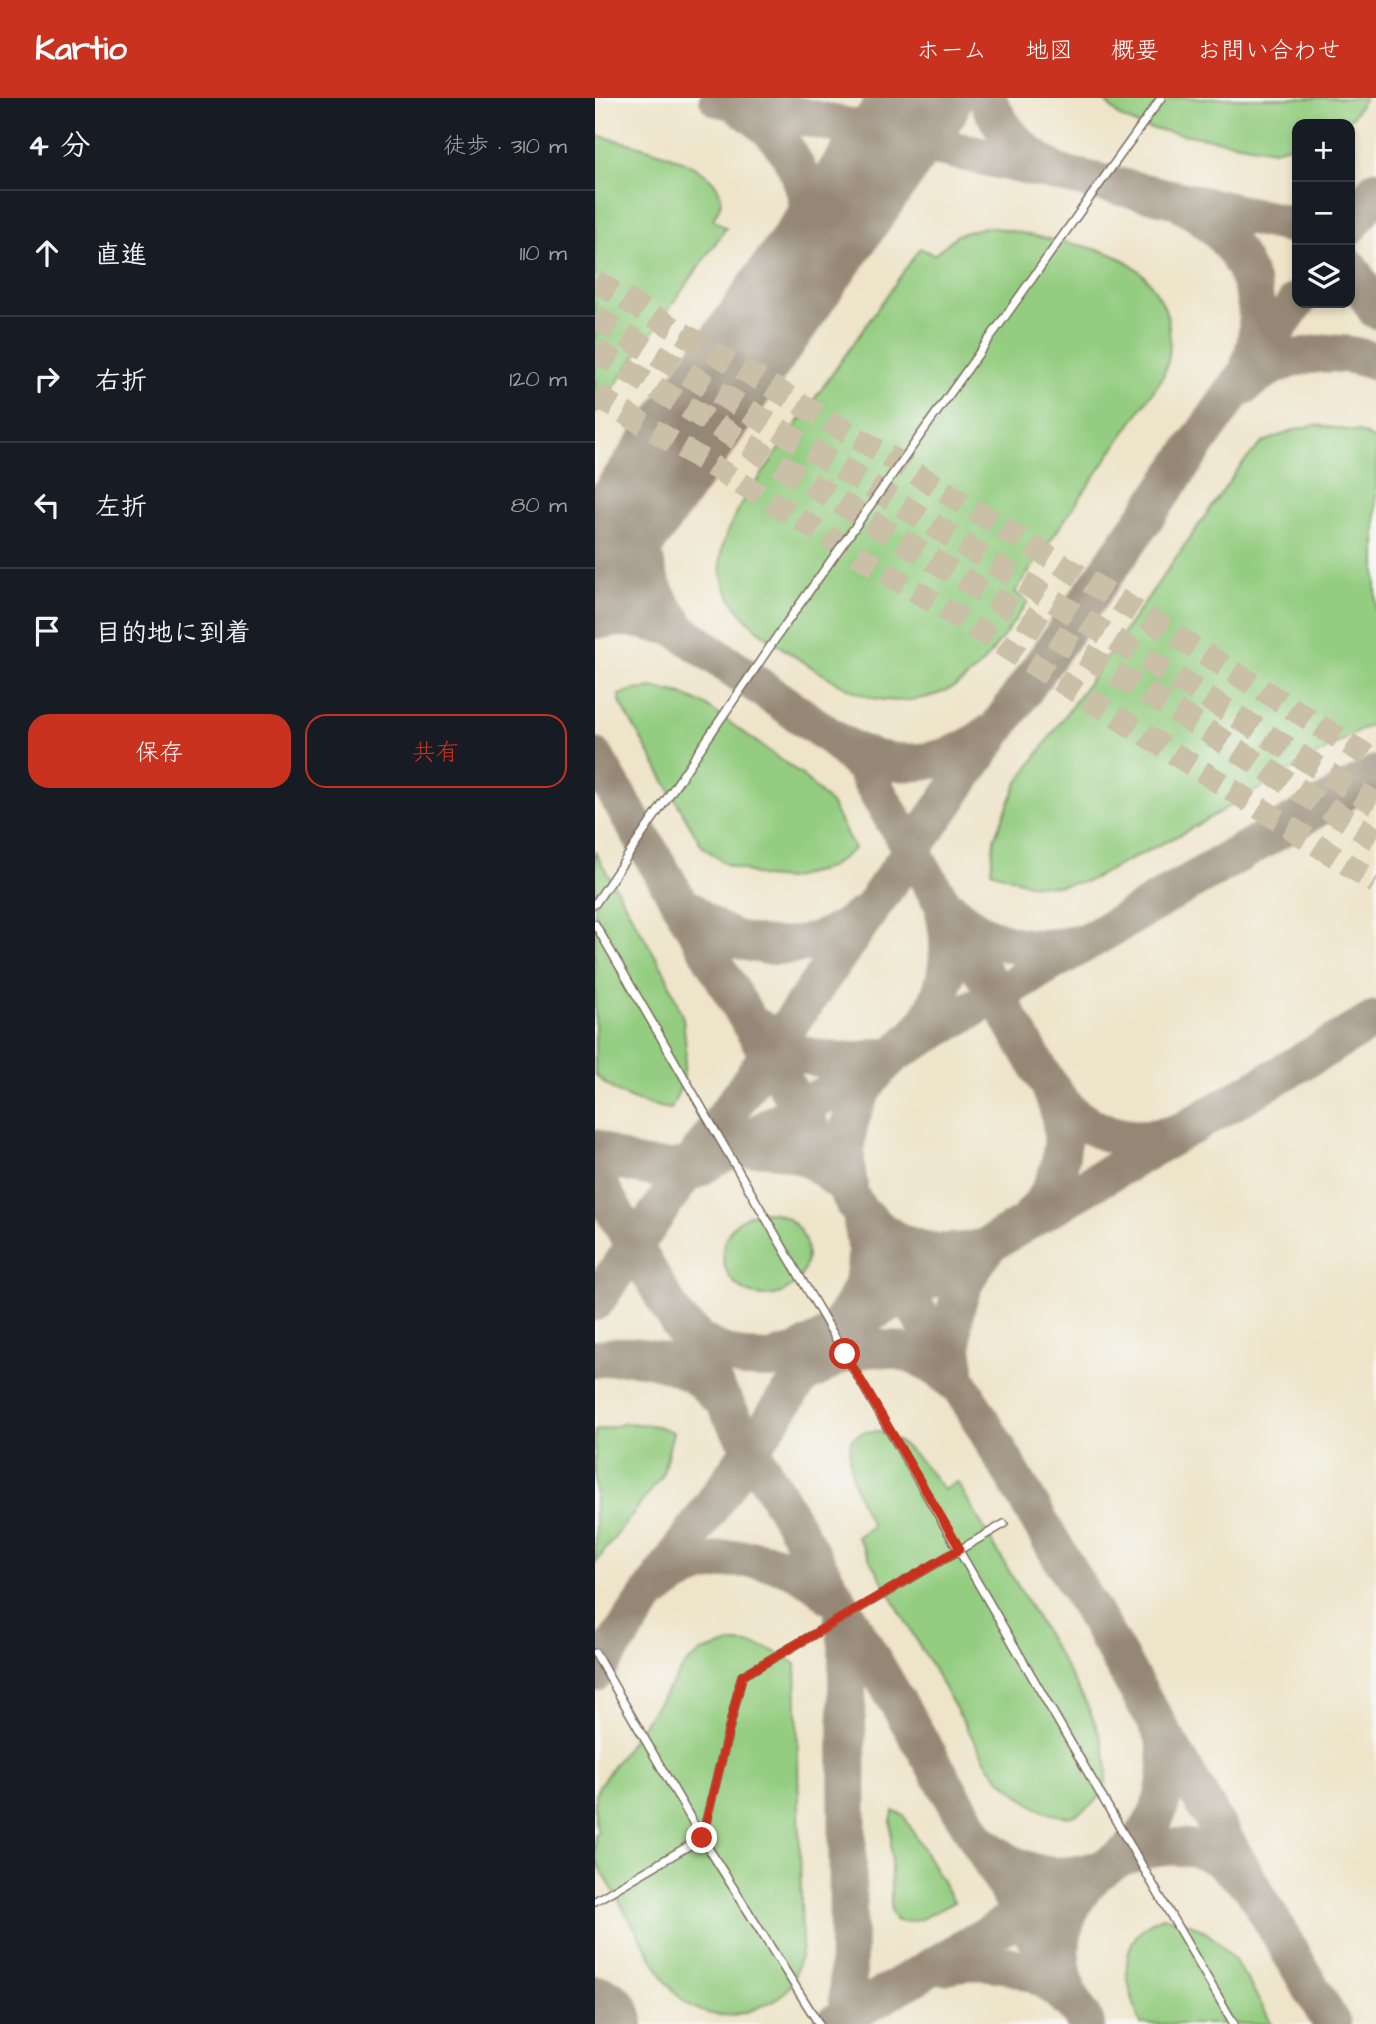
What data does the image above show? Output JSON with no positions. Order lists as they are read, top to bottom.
{
  "page": {
    "header": "Kartio",
    "nav": [
      "ホーム",
      "地図",
      "概要",
      "お問い合わせ"
    ],
    "heading": ["4 分", "徒歩 · 310 m"],
    "map_buttons": ["+", "−"],
    "list": [
      ["直進", "110 m"],
      ["右折", "120 m"],
      ["左折", "80 m"],
      "目的地に到着"
    ],
    "buttons": ["保存", "共有"]
  }
}
